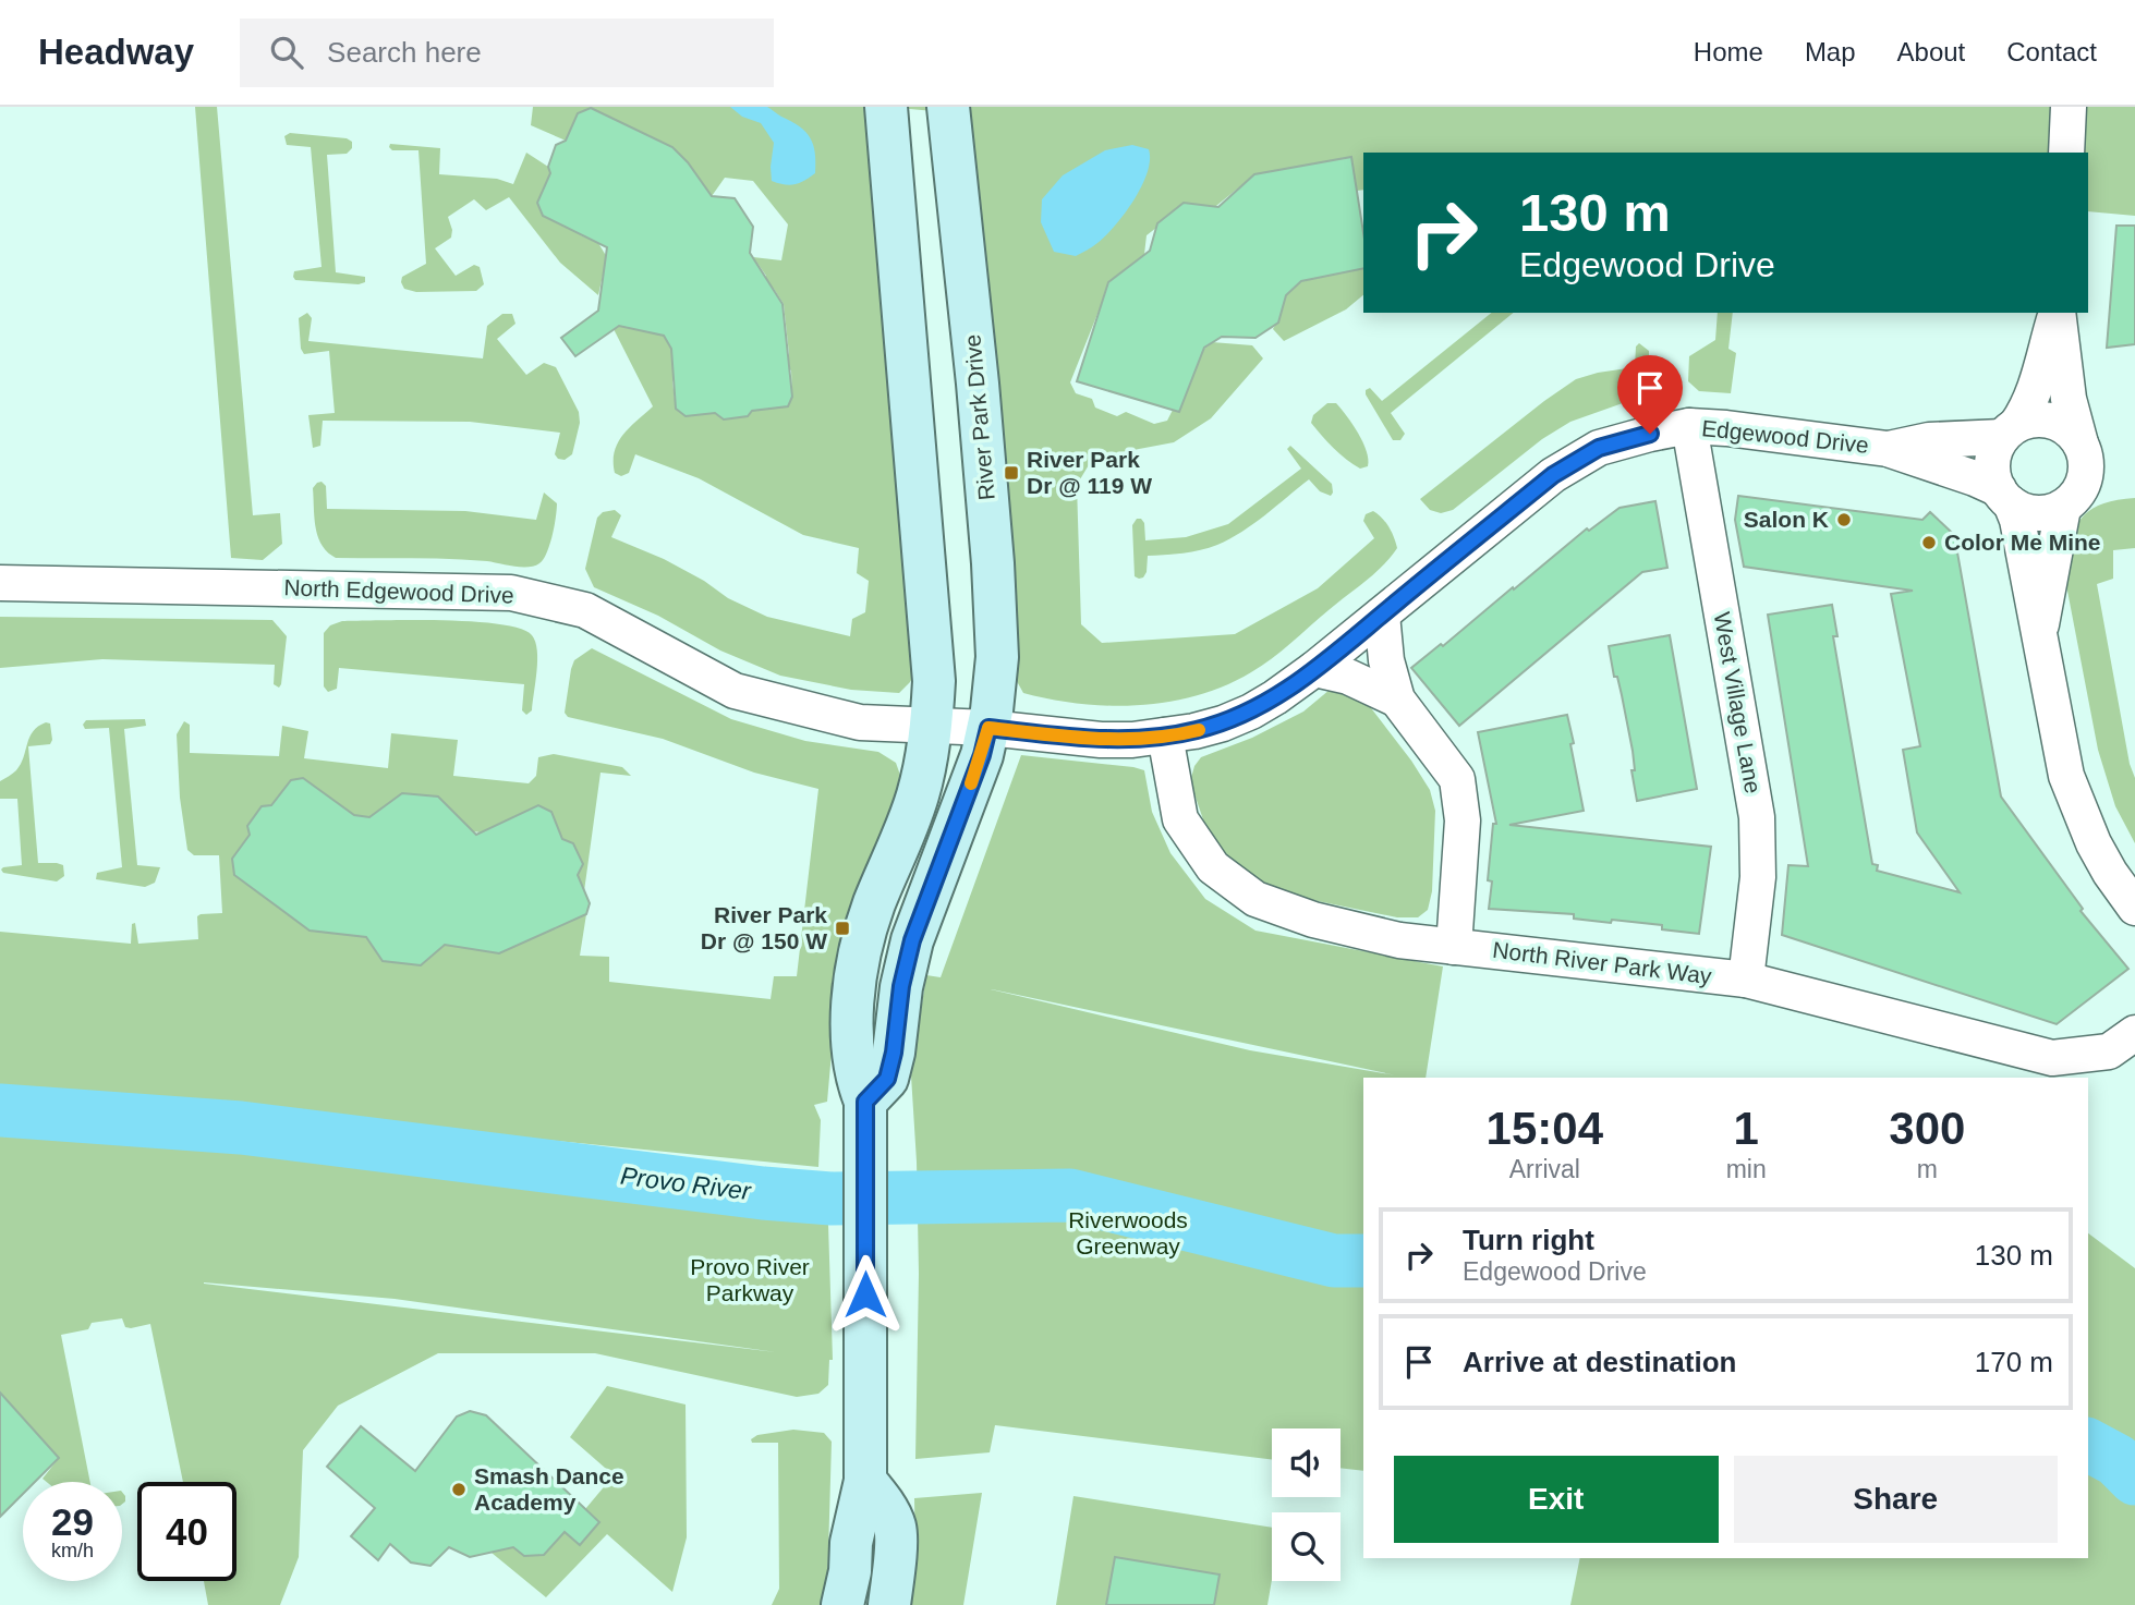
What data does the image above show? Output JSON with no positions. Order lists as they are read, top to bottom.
{
  "streets": {
    "street": [
      "River Park Drive",
      "Edgewood Drive",
      "North Edgewood Drive",
      "West Village Lane",
      "North River Park Way"
    ]
  },
  "crossings": [
    ["River Park Drive", "Edgewood Drive"],
    ["River Park Drive", "North Edgewood Drive"],
    ["Edgewood Drive", "North Edgewood Drive"],
    ["Edgewood Drive", "West Village Lane"],
    ["Edgewood Drive", "North River Park Way"],
    ["West Village Lane", "North River Park Way"]
  ],
  "water": ["Provo River"],
  "parks": ["Riverwoods Greenway", "Provo River Parkway"],
  "places": {
    "transit": ["River Park Dr @ 119 W", "River Park Dr @ 150 W"],
    "other": ["Salon K", "Color Me Mine", "Smash Dance Academy"]
  },
  "page": {
    "header": "Headway",
    "search": "Search here",
    "nav": [
      "Home",
      "Map",
      "About",
      "Contact"
    ],
    "turn": ["130 m", "Edgewood Drive"],
    "eta": [
      "15:04",
      "Arrival",
      "1",
      "min",
      "300",
      "m"
    ],
    "list": [
      {
        "name": "Turn right",
        "note": "Edgewood Drive",
        "value": "130 m"
      },
      {
        "name": "Arrive at destination",
        "value": "170 m"
      }
    ],
    "buttons": ["Exit", "Share"],
    "speed": "29 km/h",
    "limit": "40"
  }
}
